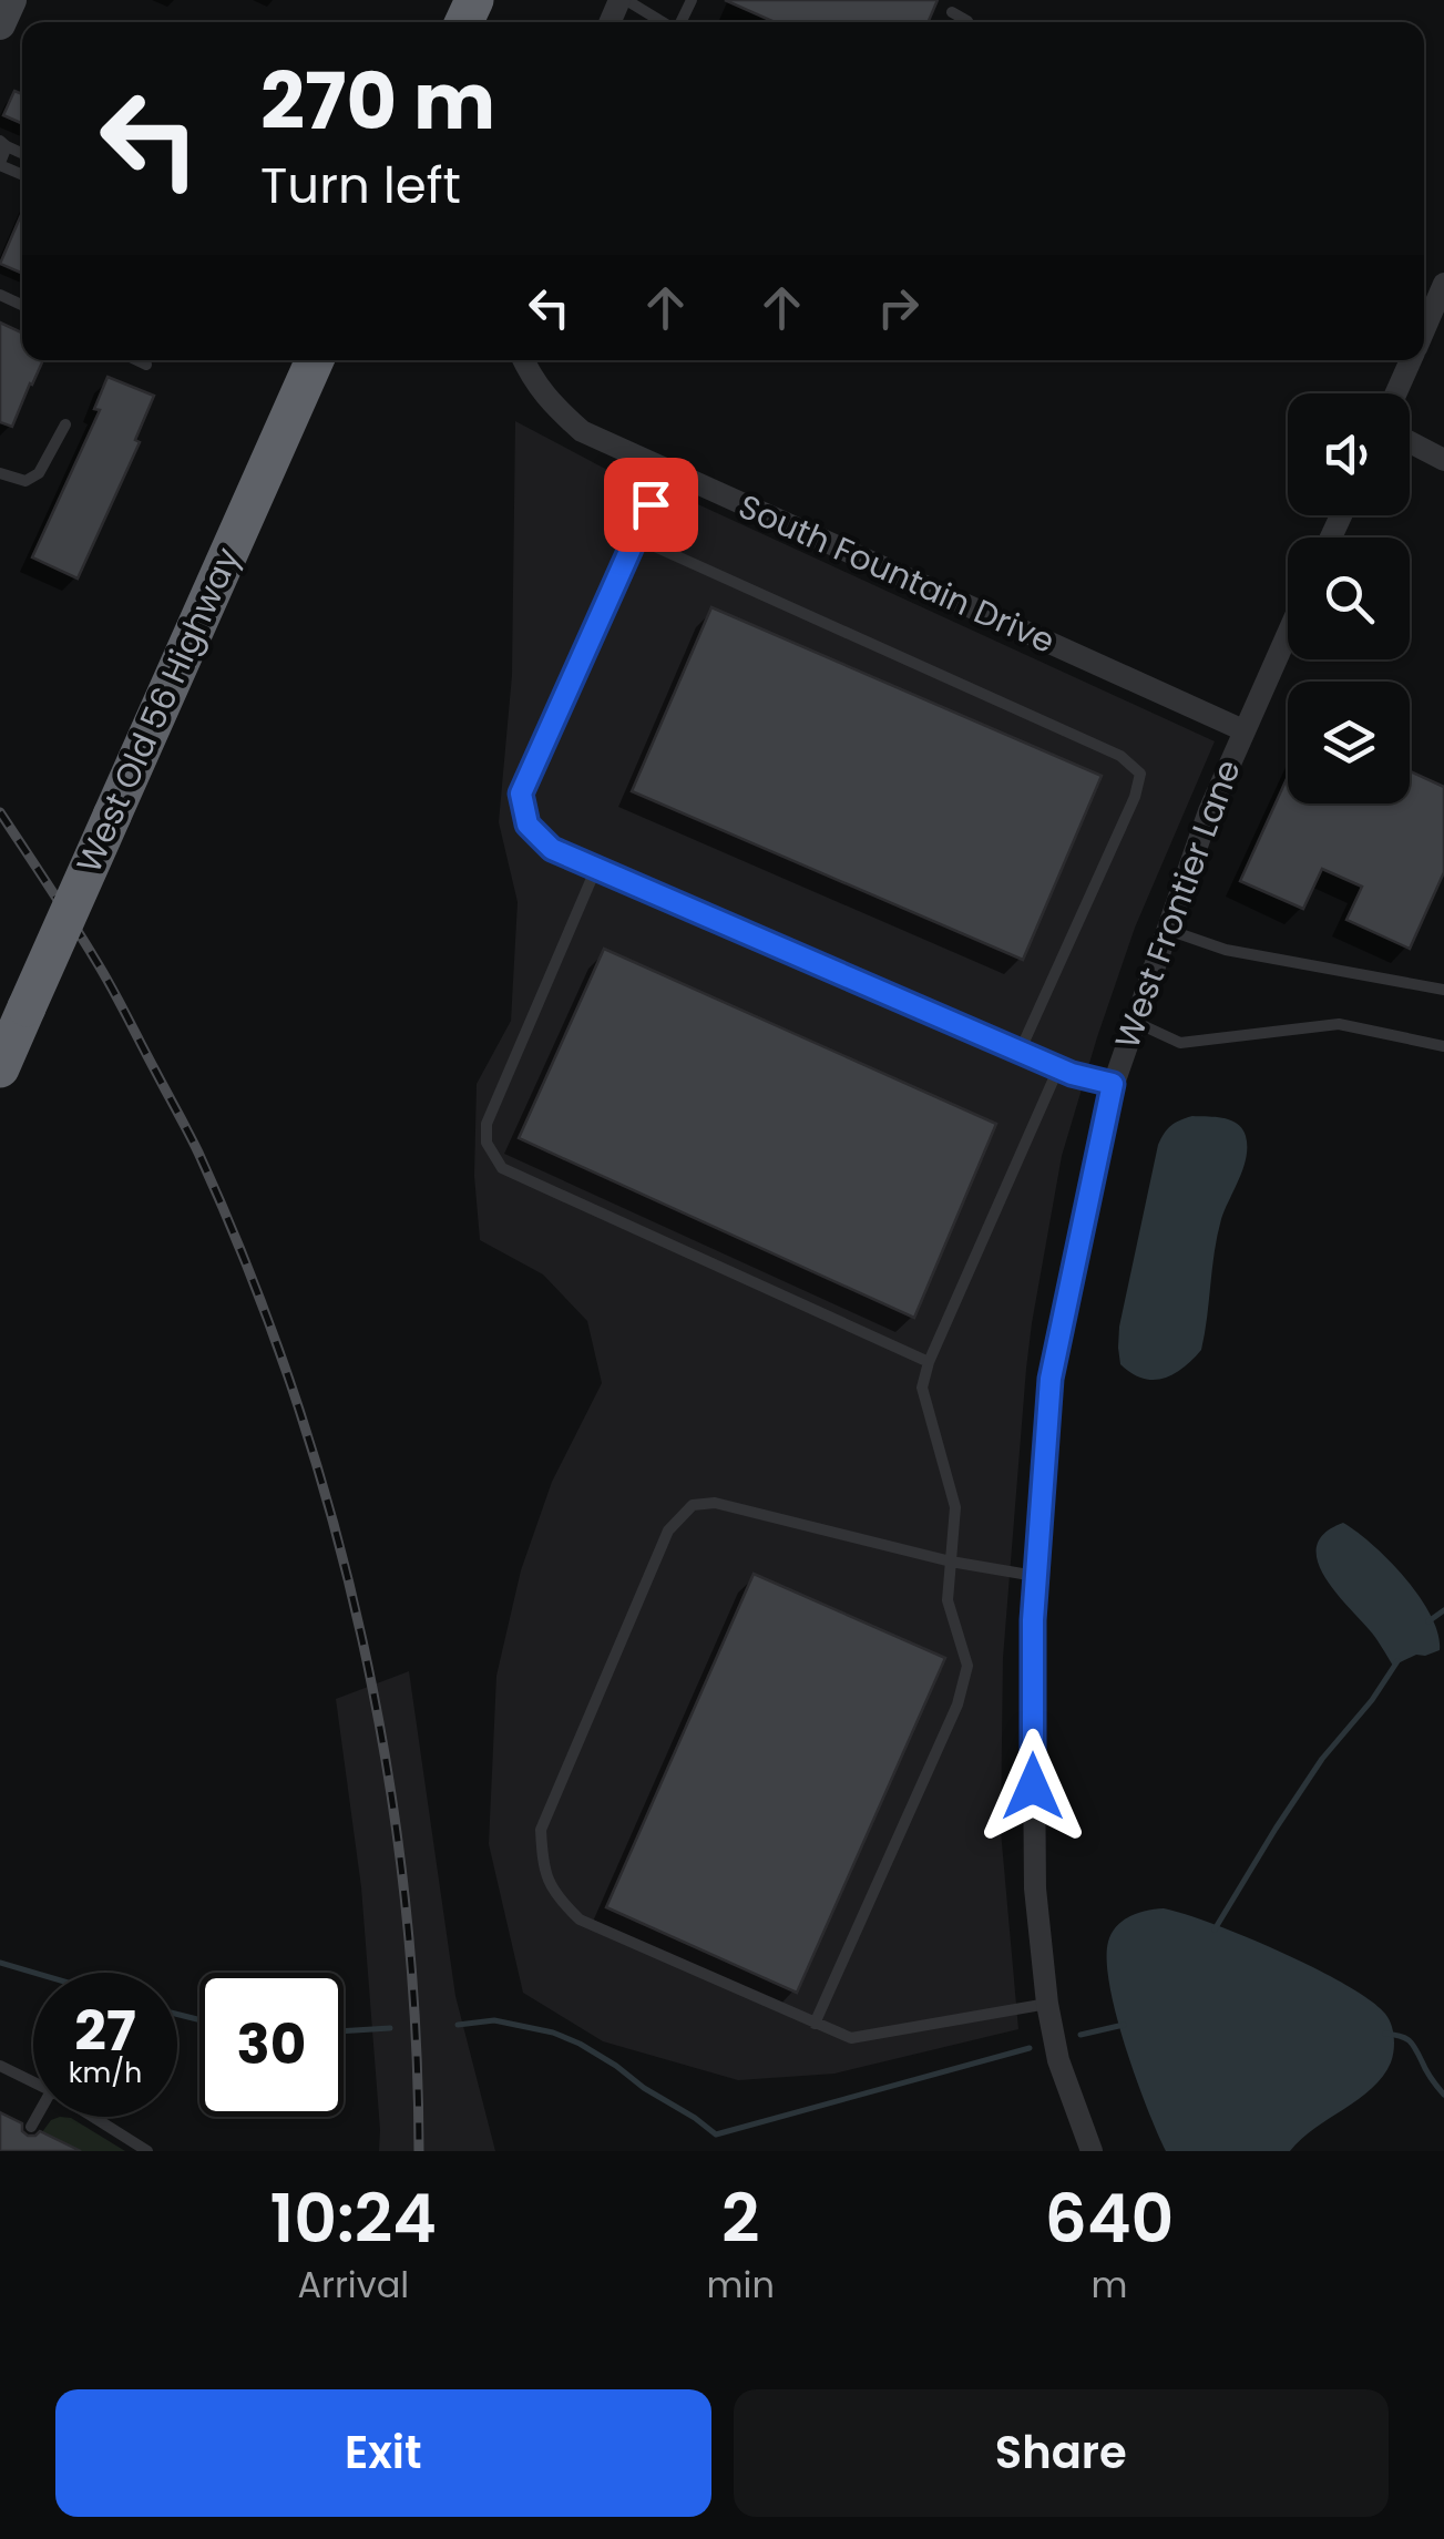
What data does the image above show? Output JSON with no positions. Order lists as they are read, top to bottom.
{
  "streets": {
    "highway": ["West Old 56 Highway"],
    "street": ["South Fountain Drive", "West Frontier Lane"]
  },
  "crossings": [
    ["South Fountain Drive", "West Frontier Lane"]
  ],
  "page": {
    "turn": ["270 m", "Turn left"],
    "speed": "27 km/h",
    "limit": "30",
    "eta": [
      "10:24",
      "Arrival",
      "2",
      "min",
      "640",
      "m"
    ],
    "buttons": ["Exit", "Share"]
  }
}
